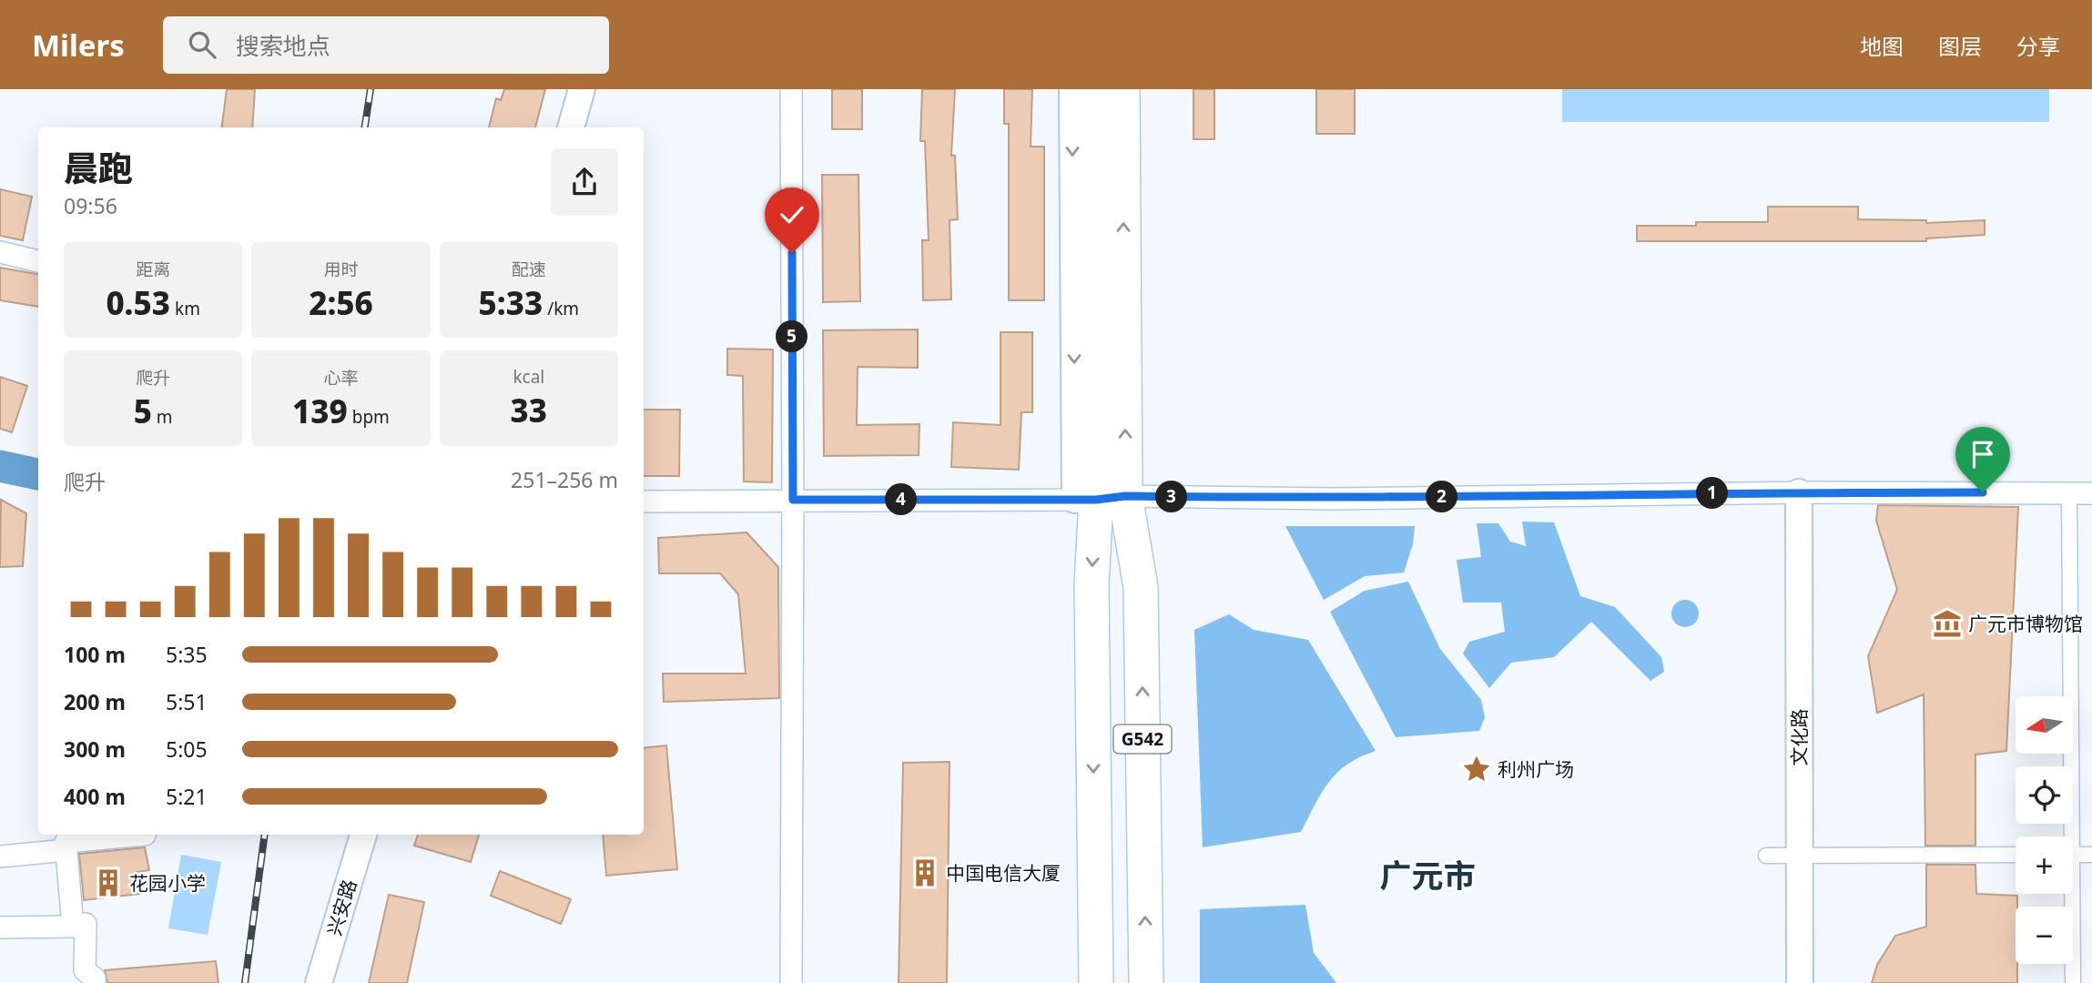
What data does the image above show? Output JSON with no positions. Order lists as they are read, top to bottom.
{
  "streets": {
    "highway": ["G542"],
    "street": ["文化路", "兴安路"]
  },
  "districts": ["广元市"],
  "places": {
    "museum": ["广元市博物馆"],
    "place": ["利州广场"],
    "building": ["中国电信大厦", "花园小学"]
  },
  "north": "left",
  "page": {
    "header": "Milers",
    "search": "搜索地点",
    "nav": ["地图", "图层", "分享"],
    "heading": ["晨跑", "09:56"],
    "stats": [
      ["距离", "0.53 km"],
      ["用时", "2:56"],
      ["配速", "5:33 /km"],
      ["爬升", "5 m"],
      ["心率", "139 bpm"],
      ["kcal", "33"]
    ],
    "pins": [
      "5",
      "1",
      "2",
      "3",
      "4"
    ],
    "chart": ["爬升", "251–256 m"],
    "list": [
      {
        "name": "100 m",
        "note": "5:35"
      },
      {
        "name": "200 m",
        "note": "5:51"
      },
      {
        "name": "300 m",
        "note": "5:05"
      },
      {
        "name": "400 m",
        "note": "5:21"
      }
    ],
    "map_buttons": ["+", "−"]
  }
}
